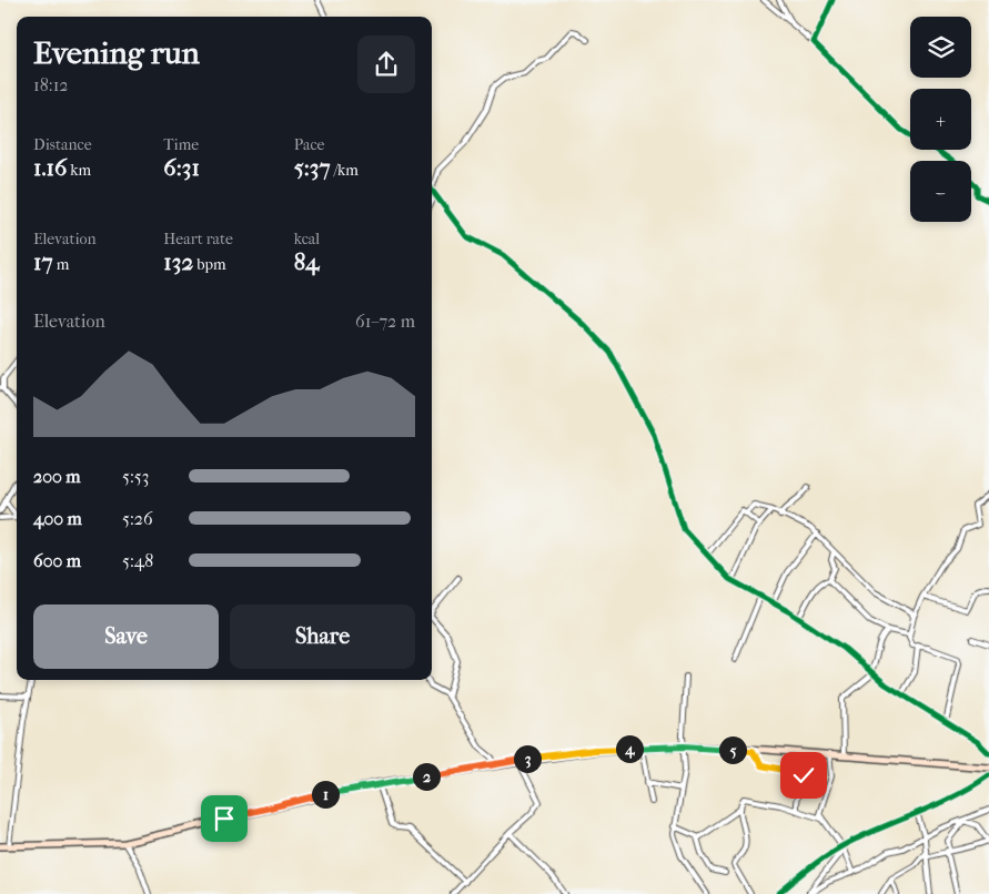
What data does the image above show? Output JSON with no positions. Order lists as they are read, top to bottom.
{
  "page": {
    "map_buttons": ["+", "−"],
    "heading": ["Evening run", "18:12"],
    "stats": [
      ["Distance", "1.16 km"],
      ["Time", "6:31"],
      ["Pace", "5:37 /km"],
      ["Elevation", "17 m"],
      ["Heart rate", "132 bpm"],
      ["kcal", "84"]
    ],
    "chart": ["Elevation", "61–72 m"],
    "list": [
      {
        "name": "200 m",
        "note": "5:53"
      },
      {
        "name": "400 m",
        "note": "5:26"
      },
      {
        "name": "600 m",
        "note": "5:48"
      }
    ],
    "buttons": ["Save", "Share"],
    "pins": [
      "4",
      "5",
      "3",
      "2",
      "1"
    ]
  }
}
